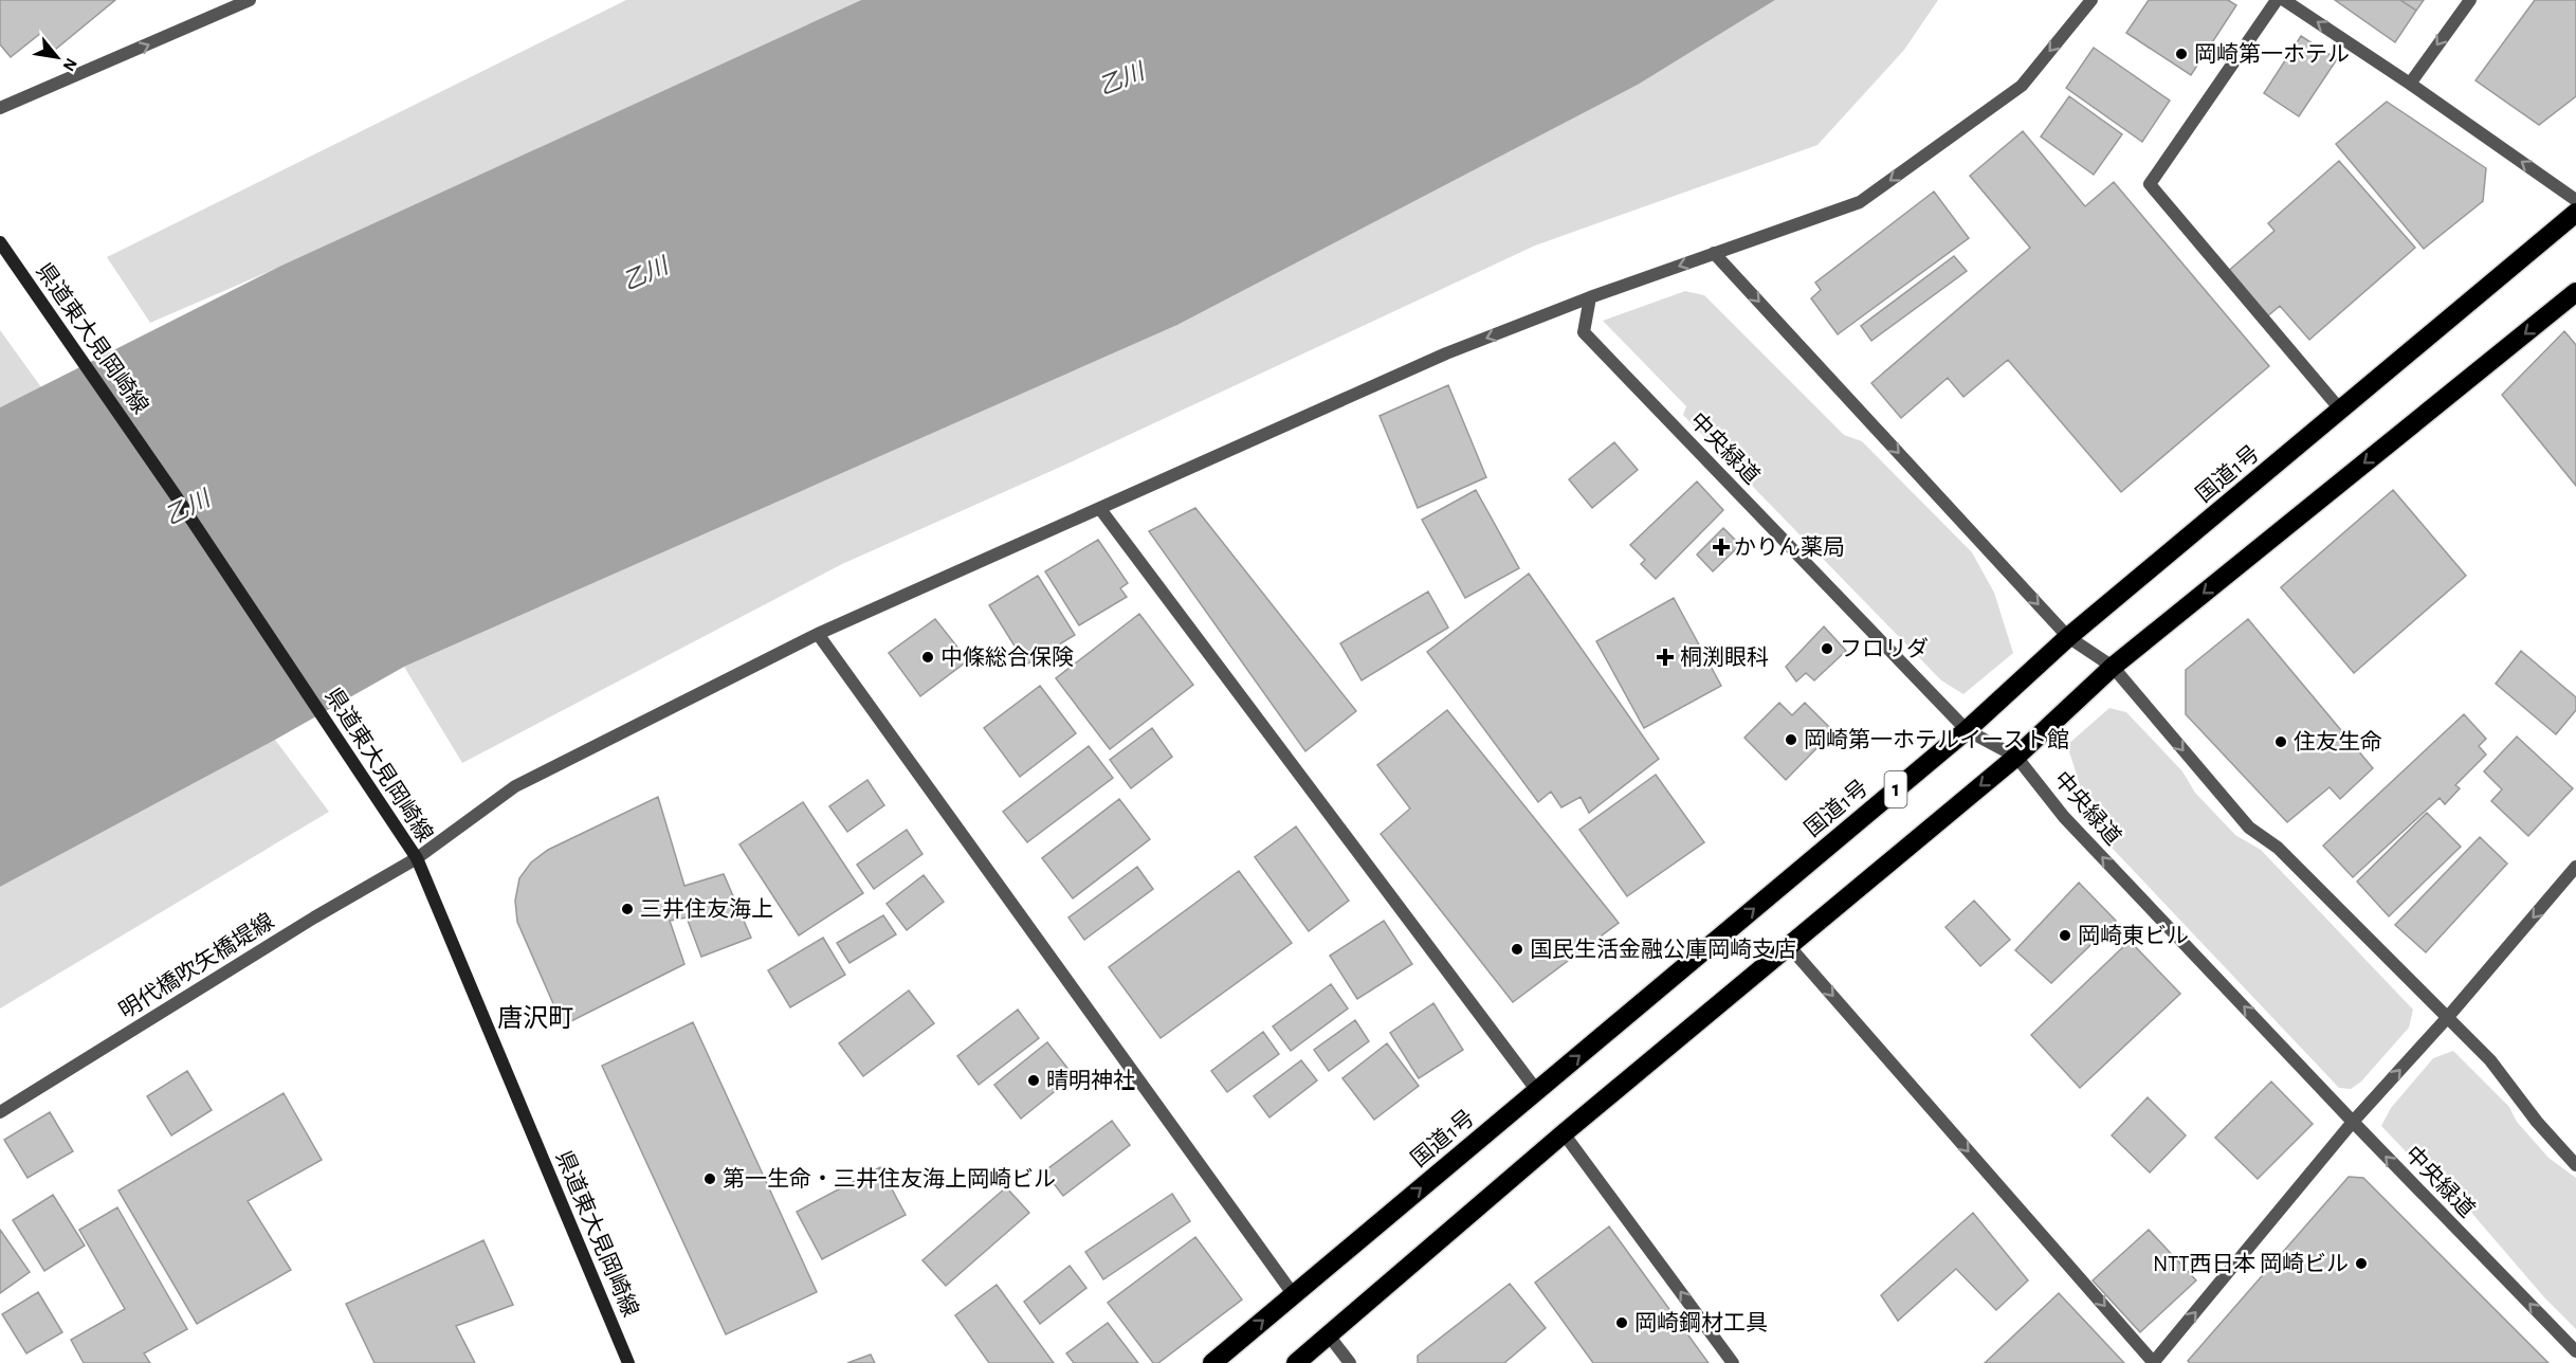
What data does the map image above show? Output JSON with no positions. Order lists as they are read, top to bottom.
{
  "streets": {
    "highway": ["国道1号", "1"],
    "main road": ["県道東大見岡崎線"],
    "street": ["中央緑道", "明代橋吹矢橋堤線"]
  },
  "crossings": [
    ["県道東大見岡崎線", "明代橋吹矢橋堤線"],
    ["中央緑道", "国道1号"],
    ["中央緑道", "1"],
    ["中央緑道", "明代橋吹矢橋堤線"]
  ],
  "one_way": ["中央緑道", "明代橋吹矢橋堤線"],
  "districts": ["唐沢町"],
  "water": ["乙川"],
  "places": {
    "other": [
      "岡崎第一ホテル",
      "フロリダ",
      "中條総合保険",
      "岡崎第一ホテルイースト館",
      "住友生命",
      "三井住友海上",
      "岡崎東ビル",
      "国民生活金融公庫岡崎支店",
      "晴明神社",
      "第一生命・三井住友海上岡崎ビル",
      "NTT西日本 岡崎ビル",
      "岡崎鋼材工具"
    ],
    "health": ["かりん薬局", "桐渕眼科"]
  },
  "north": "bottom right"
}
